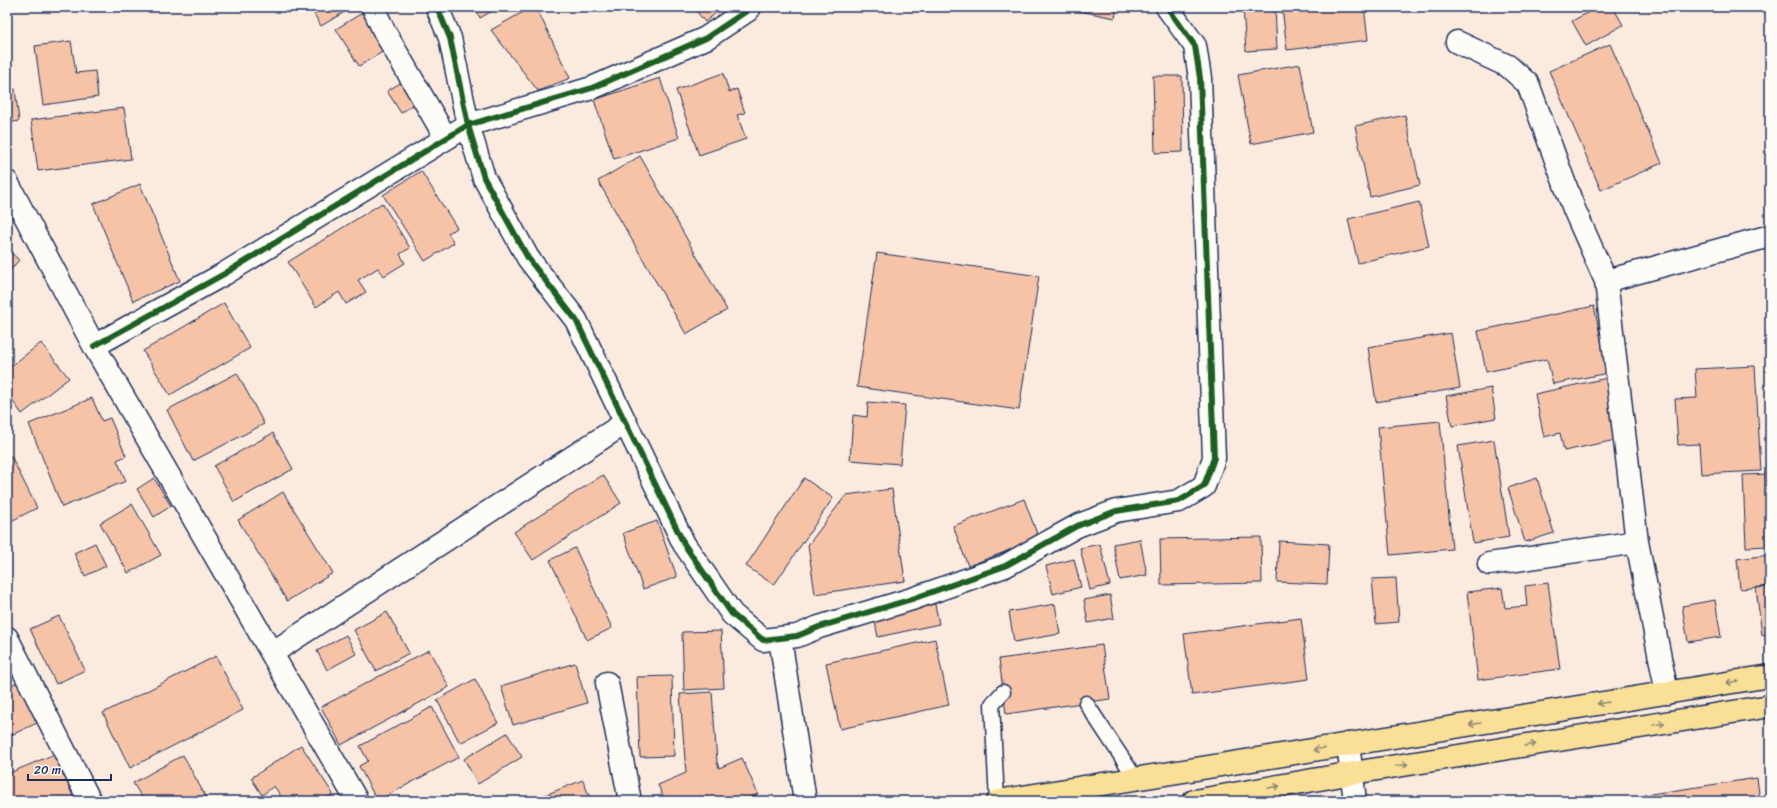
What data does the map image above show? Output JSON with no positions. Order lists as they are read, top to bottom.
{
  "scale_bar": "20 m"
}
